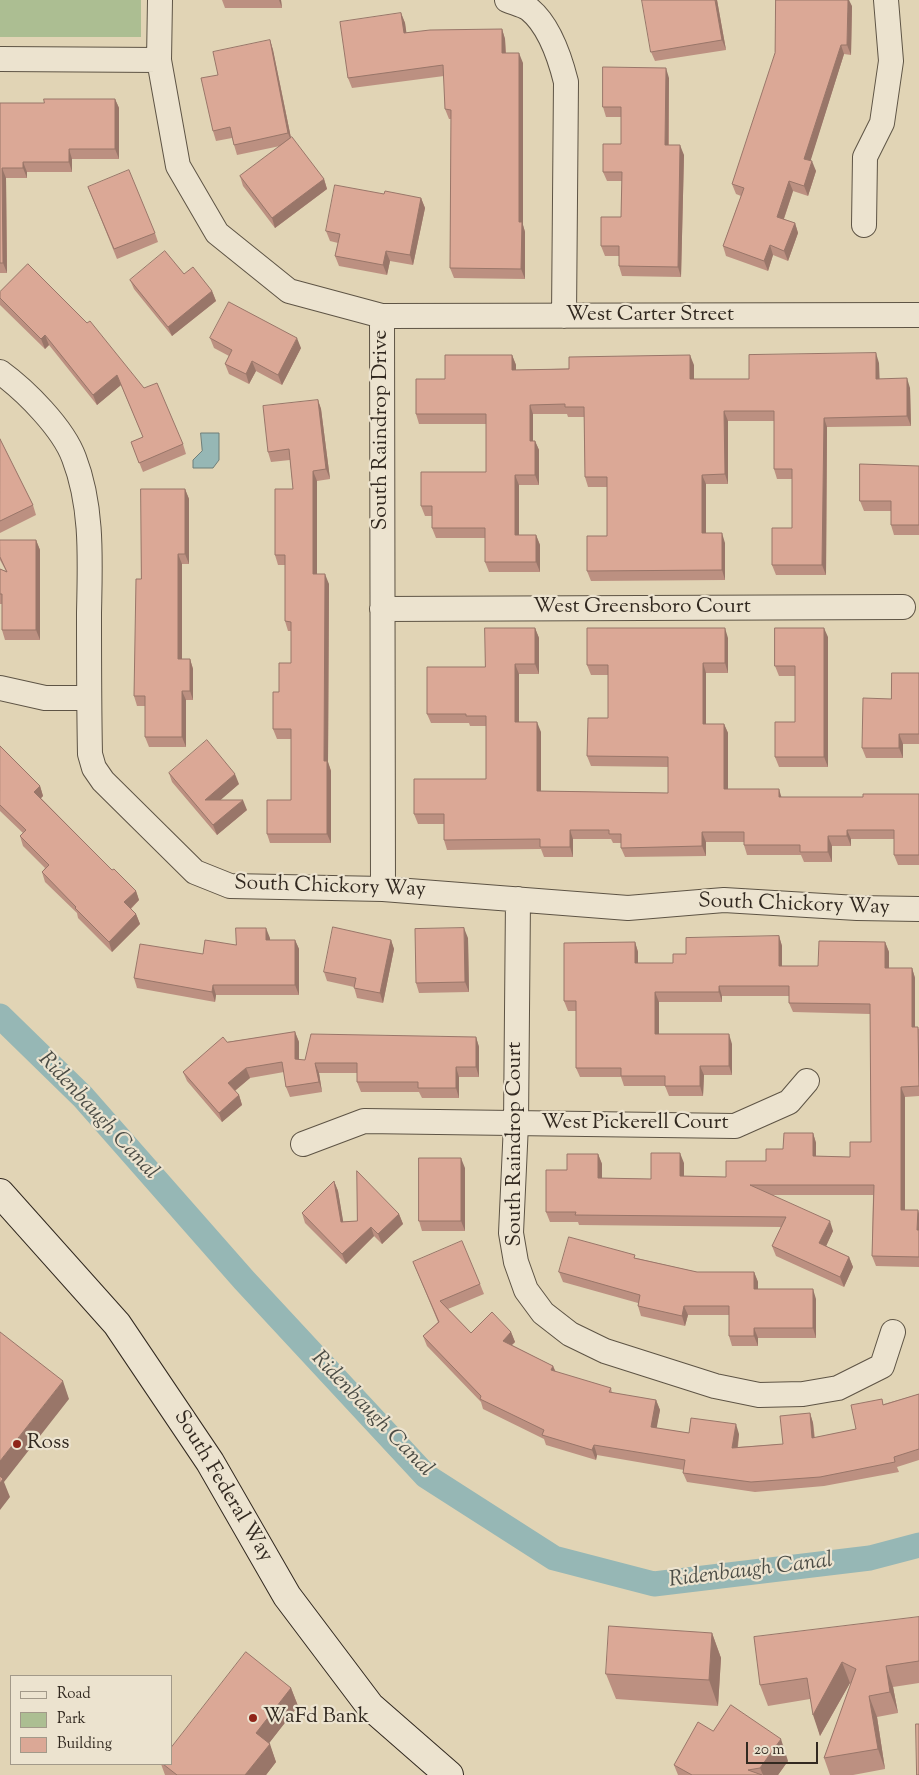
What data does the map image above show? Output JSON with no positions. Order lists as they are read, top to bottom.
{
  "streets": {
    "main road": ["South Federal Way"],
    "street": [
      "West Carter Street",
      "South Raindrop Drive",
      "West Greensboro Court",
      "South Chickory Way",
      "West Pickerell Court",
      "South Raindrop Court"
    ]
  },
  "crossings": [
    ["West Carter Street", "South Raindrop Drive"],
    ["South Raindrop Drive", "West Greensboro Court"],
    ["South Raindrop Drive", "South Chickory Way"],
    ["South Chickory Way", "South Raindrop Court"],
    ["West Pickerell Court", "South Raindrop Court"]
  ],
  "water": ["Ridenbaugh Canal"],
  "places": ["Ross", "WaFd Bank"],
  "legend": ["Road", "Park", "Building"],
  "scale_bar": "20 m"
}
